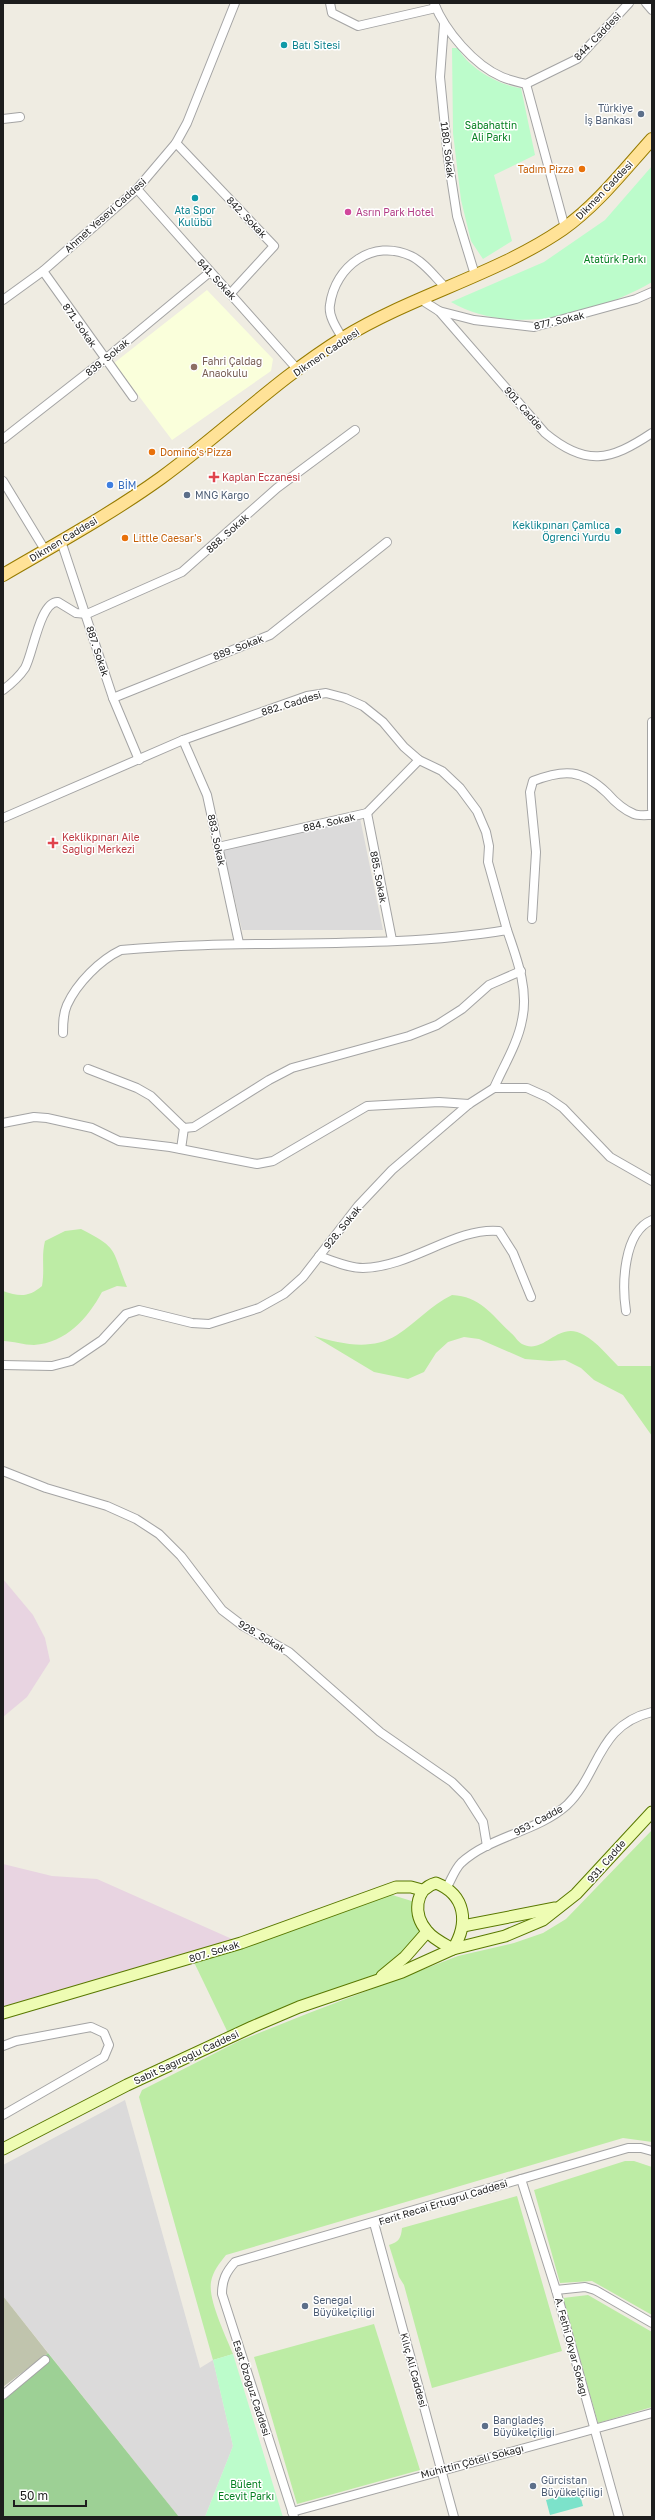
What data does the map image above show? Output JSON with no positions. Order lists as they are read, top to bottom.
{
  "streets": {
    "main road": [
      "Dikmen Caddesi",
      "931. Cadde",
      "807. Sokak",
      "Sabit Sağıroğlu Caddesi"
    ],
    "street": [
      "844. Caddesi",
      "1180. Sokak",
      "Ahmet Yesevi Caddesi",
      "842. Sokak",
      "841. Sokak",
      "877. Sokak",
      "871. Sokak",
      "839. Sokak",
      "901. Cadde",
      "888. Sokak",
      "889. Sokak",
      "887. Sokak",
      "882. Caddesi",
      "884. Sokak",
      "883. Sokak",
      "885. Sokak",
      "928. Sokak",
      "953. Cadde",
      "Ferit Recai Ertuğrul Caddesi",
      "A. Fethi Okyar Sokağı",
      "Kılıç Ali Caddesi",
      "Esat Özoğuz Caddesi",
      "Muhittin Çöteli Sokağı"
    ]
  },
  "crossings": [
    ["1180. Sokak", "Dikmen Caddesi"],
    ["Dikmen Caddesi", "841. Sokak"],
    ["Dikmen Caddesi", "901. Cadde"],
    ["Dikmen Caddesi", "887. Sokak"],
    ["Ahmet Yesevi Caddesi", "842. Sokak"],
    ["Ahmet Yesevi Caddesi", "841. Sokak"],
    ["Ahmet Yesevi Caddesi", "871. Sokak"],
    ["842. Sokak", "841. Sokak"],
    ["841. Sokak", "839. Sokak"],
    ["877. Sokak", "901. Cadde"],
    ["871. Sokak", "839. Sokak"],
    ["888. Sokak", "887. Sokak"],
    ["889. Sokak", "887. Sokak"],
    ["887. Sokak", "882. Caddesi"],
    ["882. Caddesi", "884. Sokak"],
    ["882. Caddesi", "883. Sokak"],
    ["882. Caddesi", "928. Sokak"],
    ["884. Sokak", "883. Sokak"],
    ["884. Sokak", "885. Sokak"],
    ["928. Sokak", "953. Cadde"],
    ["953. Cadde", "931. Cadde"],
    ["953. Cadde", "807. Sokak"],
    ["953. Cadde", "Sabit Sağıroğlu Caddesi"],
    ["931. Cadde", "807. Sokak"],
    ["931. Cadde", "Sabit Sağıroğlu Caddesi"],
    ["807. Sokak", "Sabit Sağıroğlu Caddesi"],
    ["Ferit Recai Ertuğrul Caddesi", "A. Fethi Okyar Sokağı"],
    ["Ferit Recai Ertuğrul Caddesi", "Kılıç Ali Caddesi"],
    ["Ferit Recai Ertuğrul Caddesi", "Esat Özoğuz Caddesi"],
    ["A. Fethi Okyar Sokağı", "Muhittin Çöteli Sokağı"],
    ["Kılıç Ali Caddesi", "Muhittin Çöteli Sokağı"],
    ["Esat Özoğuz Caddesi", "Muhittin Çöteli Sokağı"]
  ],
  "parks": ["Sabahattin Ali Parkı", "Atatürk Parkı", "Bülent Ecevit Parkı"],
  "places": {
    "other": [
      "Batı Sitesi",
      "Türkiye İş Bankası",
      "Tadım Pizza",
      "Ata Spor Kulübü",
      "Asrın Park Hotel",
      "Fahri Çaldağ Anaokulu",
      "Domino's Pizza",
      "BİM",
      "MNG Kargo",
      "Keklikpınarı Çamlıca Öğrenci Yurdu",
      "Little Caesar's",
      "Senegal Büyükelçiliği",
      "Bangladeş Büyükelçiliği",
      "Gürcistan Büyükelçiliği"
    ],
    "health": ["Kaplan Eczanesi", "Keklikpınarı Aile Sağlığı Merkezi"]
  },
  "scale_bar": "50 m"
}
